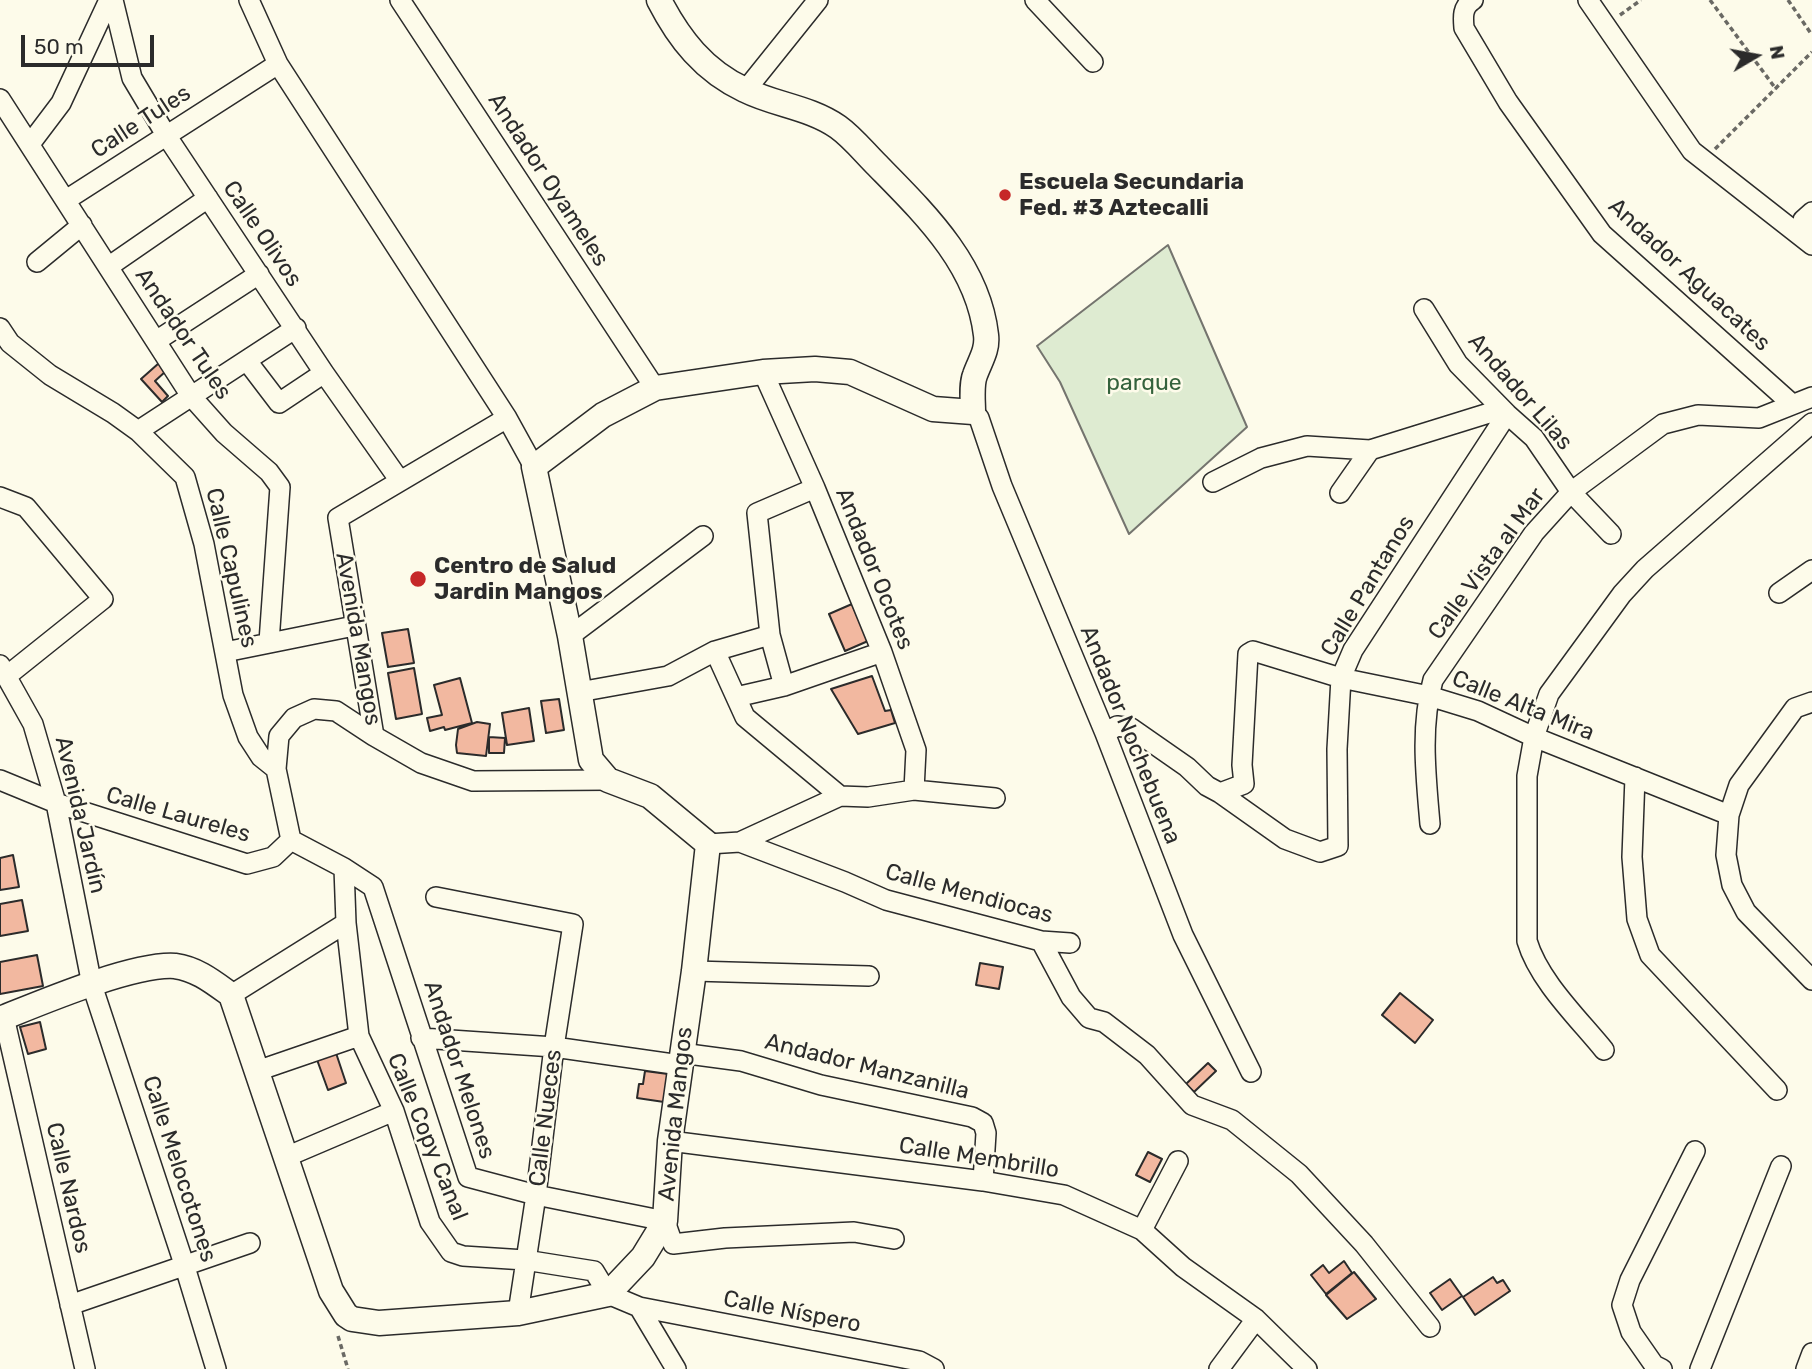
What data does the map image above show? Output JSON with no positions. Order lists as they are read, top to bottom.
{
  "streets": {
    "main road": ["Avenida Mangos"],
    "street": [
      "Calle Tules",
      "Andador Oyameles",
      "Calle Olivos",
      "Andador Aguacates",
      "Andador Tules",
      "Andador Lilas",
      "Calle Vista al Mar",
      "Calle Capulines",
      "Andador Ocotes",
      "Calle Pantanos",
      "Calle Alta Mira",
      "Andador Nochebuena",
      "Avenida Jardín",
      "Calle Laureles",
      "Calle Mendiocas",
      "Andador Manzanilla",
      "Andador Melones",
      "Calle Nueces",
      "Calle Copy Canal",
      "Calle Membrillo",
      "Calle Melocotones",
      "Calle Nardos",
      "Calle Níspero"
    ]
  },
  "crossings": [
    ["Calle Tules", "Calle Olivos"],
    ["Calle Tules", "Andador Tules"],
    ["Calle Olivos", "Avenida Mangos"],
    ["Andador Aguacates", "Calle Vista al Mar"],
    ["Andador Lilas", "Calle Vista al Mar"],
    ["Andador Lilas", "Calle Pantanos"],
    ["Calle Vista al Mar", "Calle Alta Mira"],
    ["Calle Capulines", "Calle Laureles"],
    ["Calle Pantanos", "Calle Alta Mira"],
    ["Avenida Mangos", "Calle Laureles"],
    ["Avenida Mangos", "Andador Manzanilla"],
    ["Avenida Mangos", "Andador Melones"],
    ["Avenida Mangos", "Calle Copy Canal"],
    ["Avenida Mangos", "Calle Membrillo"],
    ["Avenida Mangos", "Calle Níspero"],
    ["Avenida Jardín", "Calle Laureles"],
    ["Avenida Jardín", "Calle Melocotones"],
    ["Calle Laureles", "Andador Melones"],
    ["Andador Manzanilla", "Andador Melones"],
    ["Andador Manzanilla", "Calle Nueces"],
    ["Andador Manzanilla", "Calle Membrillo"],
    ["Andador Melones", "Calle Nueces"],
    ["Andador Melones", "Calle Copy Canal"],
    ["Calle Nueces", "Calle Copy Canal"],
    ["Calle Copy Canal", "Calle Níspero"]
  ],
  "parks": ["parque"],
  "places": ["Escuela Secundaria Fed. #3 Aztecalli", "Centro de Salud Jardin Mangos"],
  "scale_bar": "50 m",
  "north": "right"
}
